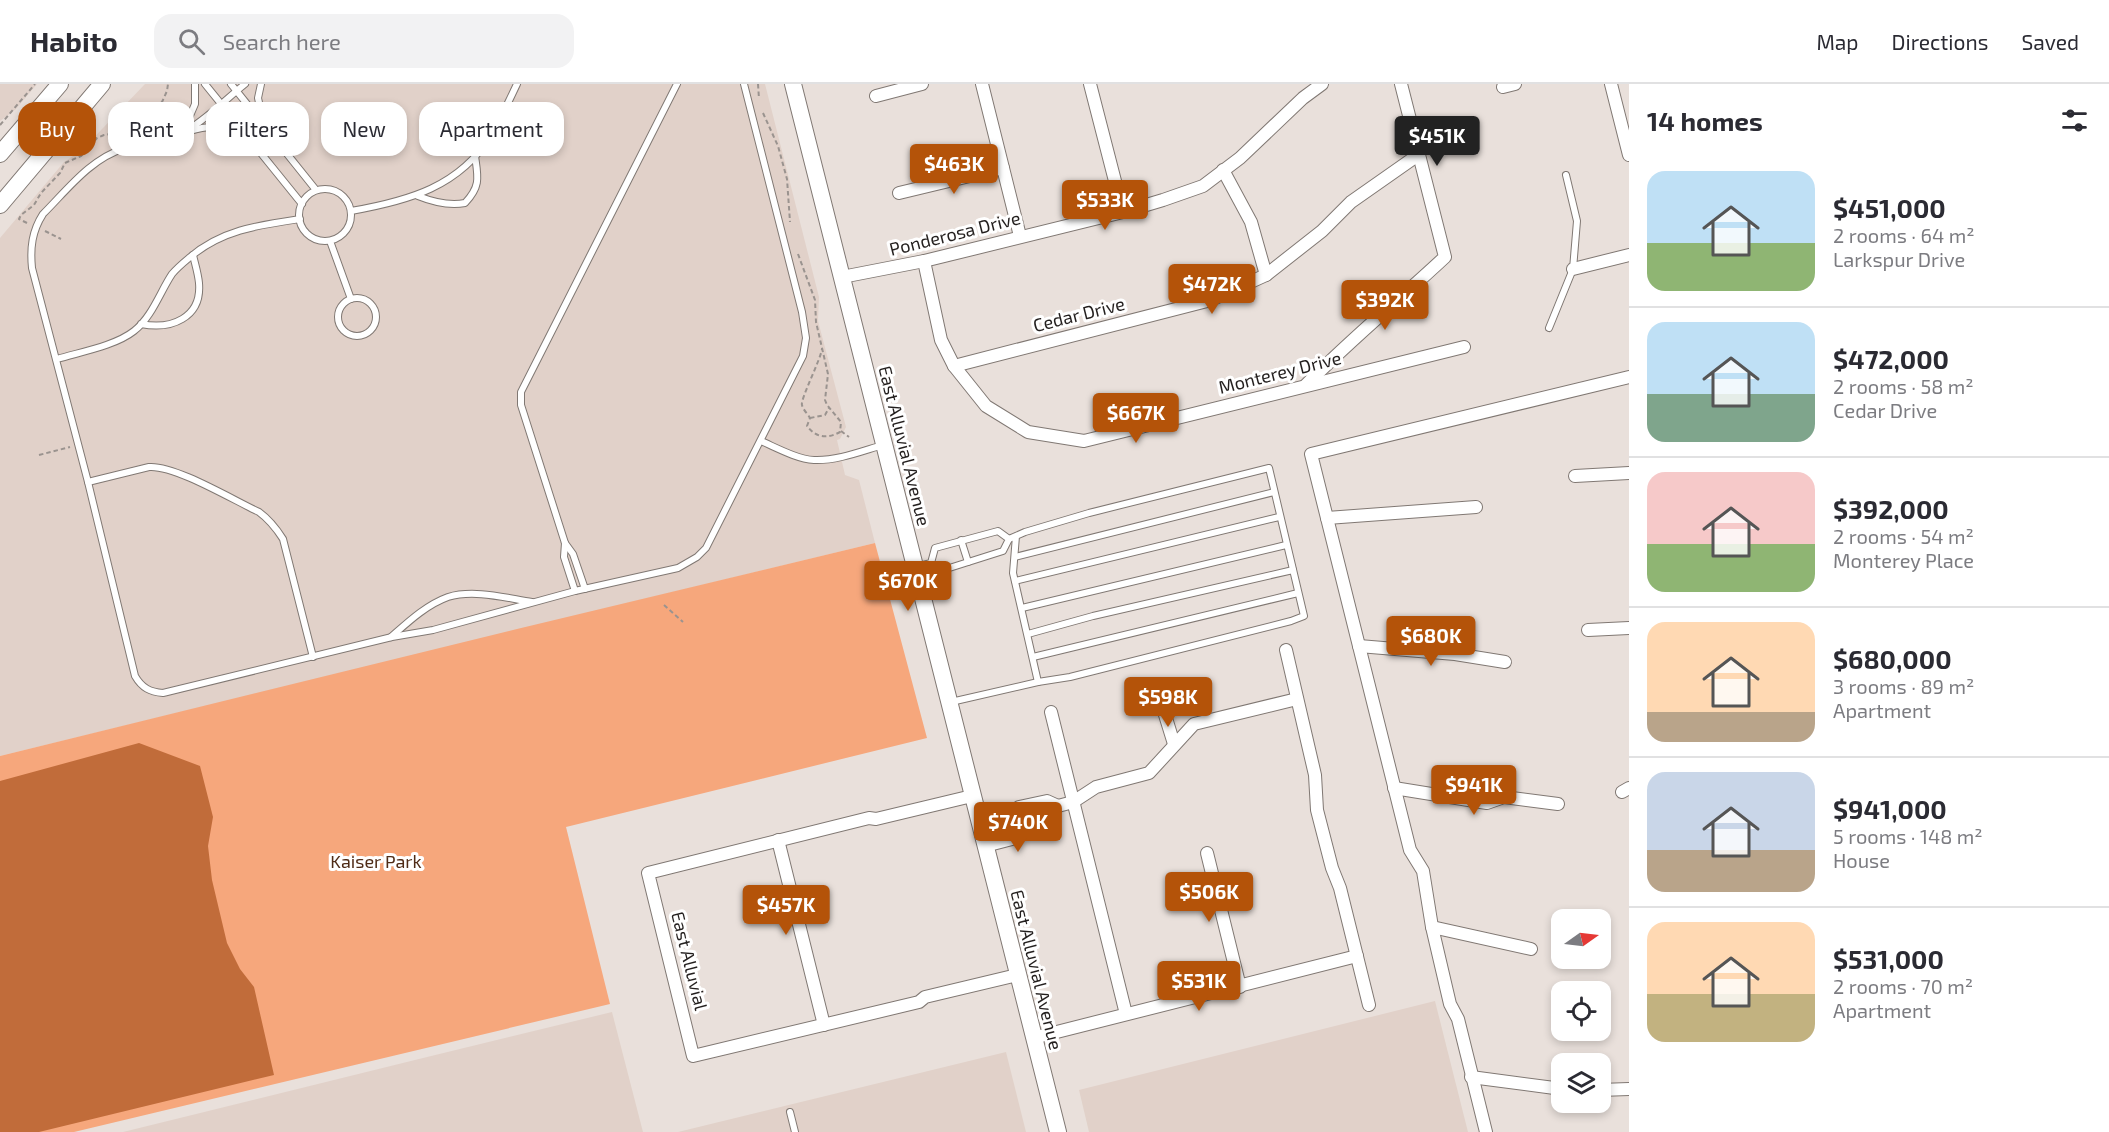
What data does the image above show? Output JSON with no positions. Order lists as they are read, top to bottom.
{
  "streets": {
    "main road": ["East Alluvial Avenue"],
    "street": [
      "Ponderosa Drive",
      "Cedar Drive",
      "Monterey Drive",
      "East Alluvial"
    ]
  },
  "crossings": [
    ["Ponderosa Drive", "Monterey Drive"],
    ["Ponderosa Drive", "East Alluvial Avenue"],
    ["Cedar Drive", "Monterey Drive"],
    ["East Alluvial Avenue", "East Alluvial"]
  ],
  "parks": ["Kaiser Park"],
  "north": "right",
  "page": {
    "header": "Habito",
    "search": "Search here",
    "nav": ["Map", "Directions", "Saved"],
    "heading": "14 homes",
    "chip": [
      "Buy",
      "Rent",
      "Filters",
      "New",
      "Apartment"
    ],
    "price": [
      "$451K",
      "$463K",
      "$533K",
      "$472K",
      "$392K",
      "$667K",
      "$670K",
      "$680K",
      "$598K",
      "$941K",
      "$740K",
      "$506K",
      "$457K",
      "$531K"
    ],
    "list": [
      {
        "name": "$451,000",
        "note": "2 rooms · 64 m² · Larkspur Drive"
      },
      {
        "name": "$472,000",
        "note": "2 rooms · 58 m² · Cedar Drive"
      },
      {
        "name": "$392,000",
        "note": "2 rooms · 54 m² · Monterey Place"
      },
      {
        "name": "$680,000",
        "note": "3 rooms · 89 m² · Apartment"
      },
      {
        "name": "$941,000",
        "note": "5 rooms · 148 m² · House"
      },
      {
        "name": "$531,000",
        "note": "2 rooms · 70 m² · Apartment"
      }
    ]
  }
}
